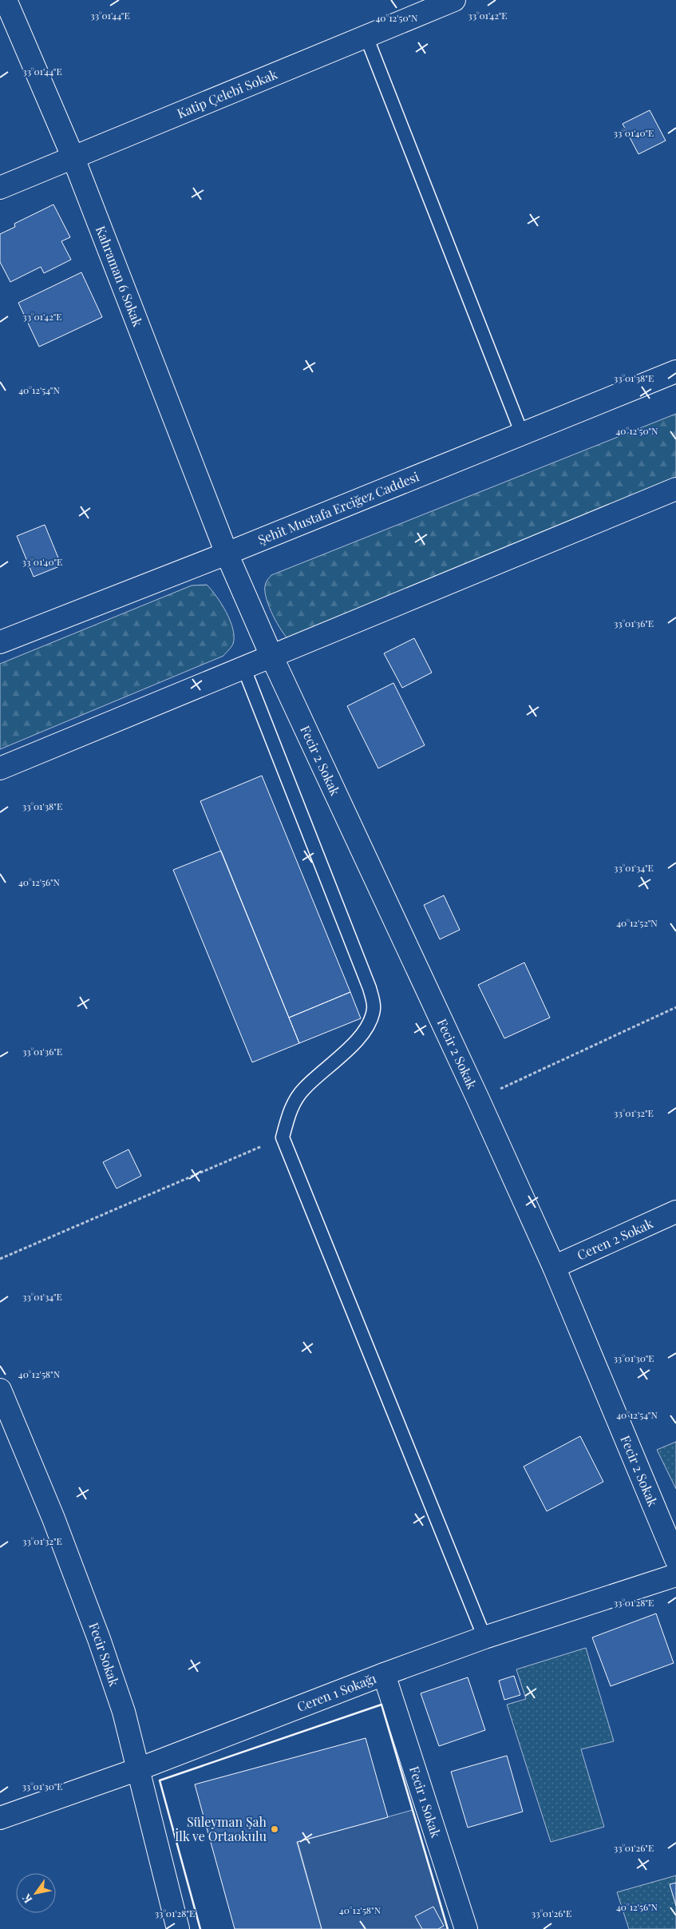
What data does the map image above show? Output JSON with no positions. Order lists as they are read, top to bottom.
{
  "streets": {
    "street": [
      "Katip Çelebi Sokak",
      "Kahraman 6 Sokak",
      "Şehit Mustafa Erciğez Caddesi",
      "Fecir 2 Sokak",
      "Ceren 2 Sokak",
      "Fecir Sokak",
      "Ceren 1 Sokağı",
      "Fecir 1 Sokak"
    ]
  },
  "crossings": [
    ["Katip Çelebi Sokak", "Kahraman 6 Sokak"],
    ["Kahraman 6 Sokak", "Şehit Mustafa Erciğez Caddesi"],
    ["Kahraman 6 Sokak", "Fecir 2 Sokak"],
    ["Şehit Mustafa Erciğez Caddesi", "Fecir 2 Sokak"],
    ["Fecir 2 Sokak", "Ceren 2 Sokak"],
    ["Fecir Sokak", "Ceren 1 Sokağı"],
    ["Ceren 1 Sokağı", "Fecir 1 Sokak"]
  ],
  "places": ["Süleyman Şah İlk ve Ortaokulu"],
  "north": "bottom left",
  "coordinates": [
    "33°01'44\"E",
    "33°01'42\"E",
    "40°12'50\"N",
    "33°01'40\"E",
    "33°01'38\"E",
    "40°12'54\"N",
    "33°01'36\"E",
    "33°01'34\"E",
    "40°12'56\"N",
    "40°12'52\"N",
    "33°01'32\"E",
    "33°01'30\"E",
    "40°12'58\"N",
    "33°01'28\"E",
    "33°01'26\"E"
  ]
}
